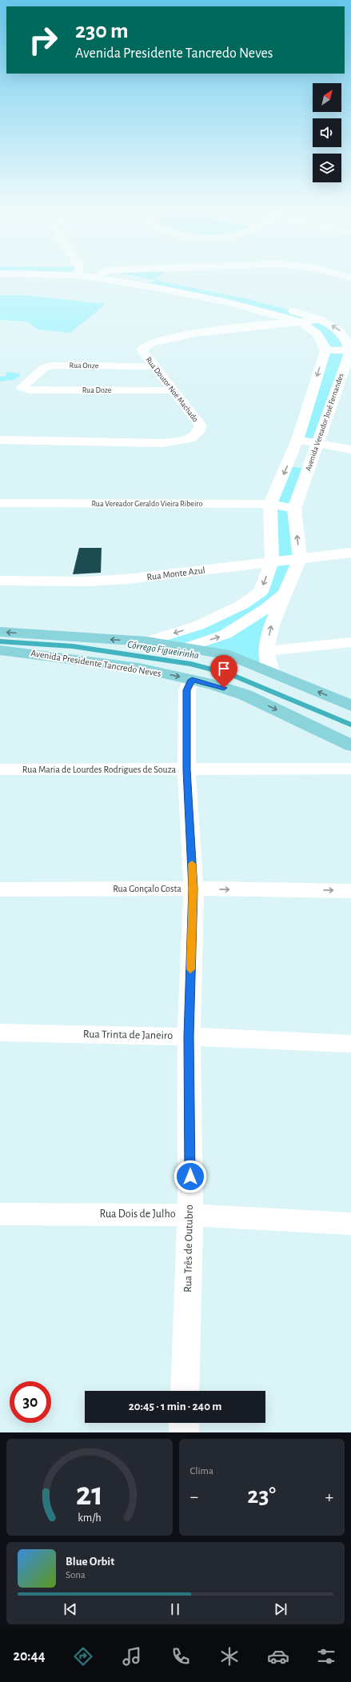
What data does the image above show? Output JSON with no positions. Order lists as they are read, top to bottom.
{
  "streets": {
    "main road": ["Avenida Presidente Tancredo Neves"],
    "street": [
      "Rua Onze",
      "Rua Doutor Noé Machado",
      "Rua Doze",
      "Avenida Vereador José Fernandes",
      "Rua Vereador Geraldo Vieira Ribeiro",
      "Rua Monte Azul",
      "Rua Maria de Lourdes Rodrigues de Souza",
      "Rua Gonçalo Costa",
      "Rua Trinta de Janeiro",
      "Rua Dois de Julho",
      "Rua Três de Outubro"
    ]
  },
  "crossings": [
    ["Rua Onze", "Rua Doutor Noé Machado"],
    ["Rua Onze", "Rua Doze"],
    ["Rua Doutor Noé Machado", "Rua Doze"],
    ["Avenida Vereador José Fernandes", "Rua Vereador Geraldo Vieira Ribeiro"],
    ["Avenida Vereador José Fernandes", "Rua Monte Azul"],
    ["Avenida Vereador José Fernandes", "Avenida Presidente Tancredo Neves"],
    ["Avenida Presidente Tancredo Neves", "Rua Três de Outubro"],
    ["Rua Maria de Lourdes Rodrigues de Souza", "Rua Três de Outubro"],
    ["Rua Gonçalo Costa", "Rua Três de Outubro"],
    ["Rua Trinta de Janeiro", "Rua Três de Outubro"],
    ["Rua Dois de Julho", "Rua Três de Outubro"]
  ],
  "one_way": ["Rua Gonçalo Costa"],
  "water": ["Córrego Figueirinha"],
  "north": "top right",
  "page": {
    "turn": ["230 m", "Avenida Presidente Tancredo Neves"],
    "limit": "30",
    "trip": "20:45 · 1 min · 240 m",
    "tile": "Clima",
    "heat": ["−", "23°", "+"],
    "song": ["Blue Orbit", "Sona"],
    "tabs": "20:44",
    "gauge": ["21", "km/h"]
  }
}
